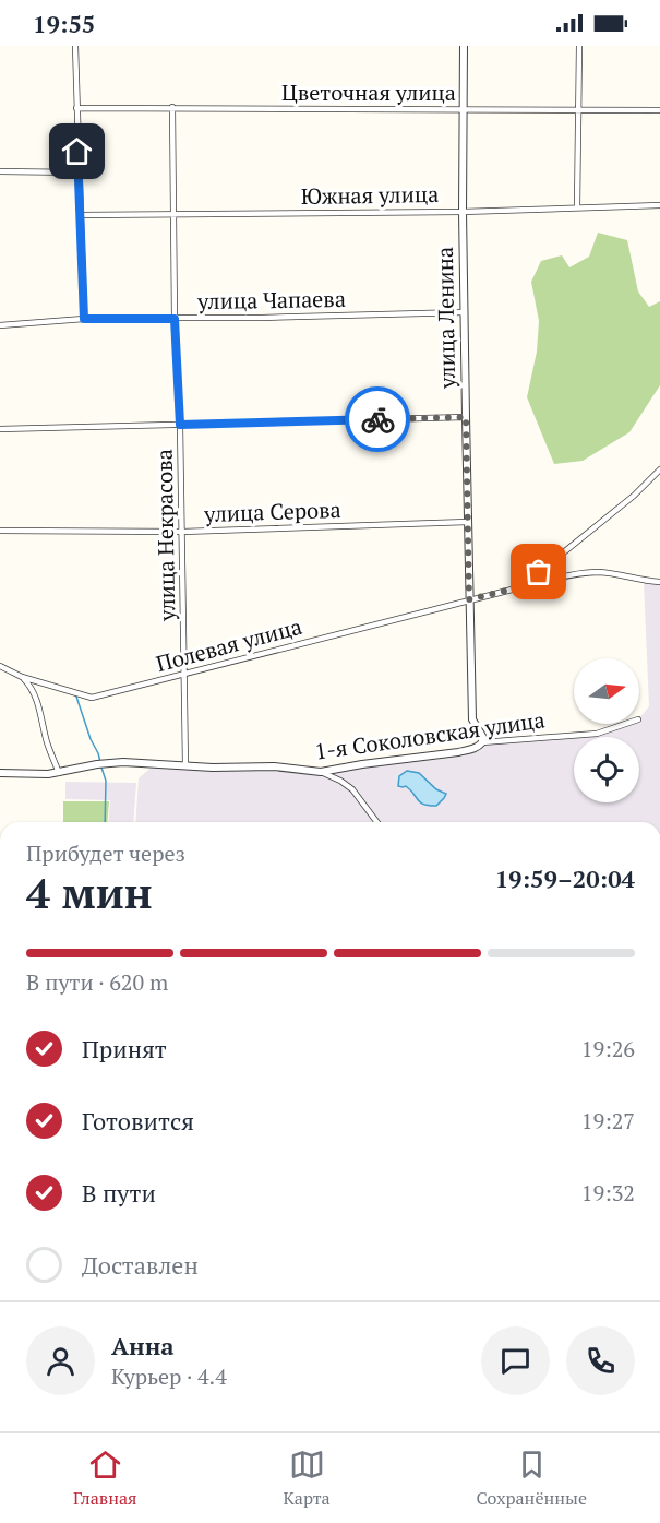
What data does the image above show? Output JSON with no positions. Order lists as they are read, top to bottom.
{
  "streets": {
    "street": [
      "Цветочная улица",
      "Южная улица",
      "улица Чапаева",
      "улица Ленина",
      "улица Серова",
      "улица Некрасова",
      "Полевая улица",
      "1-я Соколовская улица"
    ]
  },
  "crossings": [
    ["Цветочная улица", "улица Ленина"],
    ["Цветочная улица", "улица Некрасова"],
    ["Южная улица", "улица Ленина"],
    ["Южная улица", "улица Некрасова"],
    ["улица Чапаева", "улица Ленина"],
    ["улица Чапаева", "улица Некрасова"],
    ["улица Ленина", "улица Серова"],
    ["улица Ленина", "Полевая улица"],
    ["улица Ленина", "1-я Соколовская улица"],
    ["улица Серова", "улица Некрасова"],
    ["улица Некрасова", "Полевая улица"],
    ["улица Некрасова", "1-я Соколовская улица"]
  ],
  "north": "right",
  "page": {
    "status": "19:55",
    "heading": ["4 мин", "Прибудет через", "19:59–20:04"],
    "panel": ["Анна", "Курьер · 4.4"],
    "bar": "В пути · 620 m",
    "list": [
      ["Принят", "19:26"],
      ["Готовится", "19:27"],
      ["В пути", "19:32"],
      "Доставлен"
    ],
    "tabs": ["Главная", "Карта", "Сохранённые"]
  }
}
